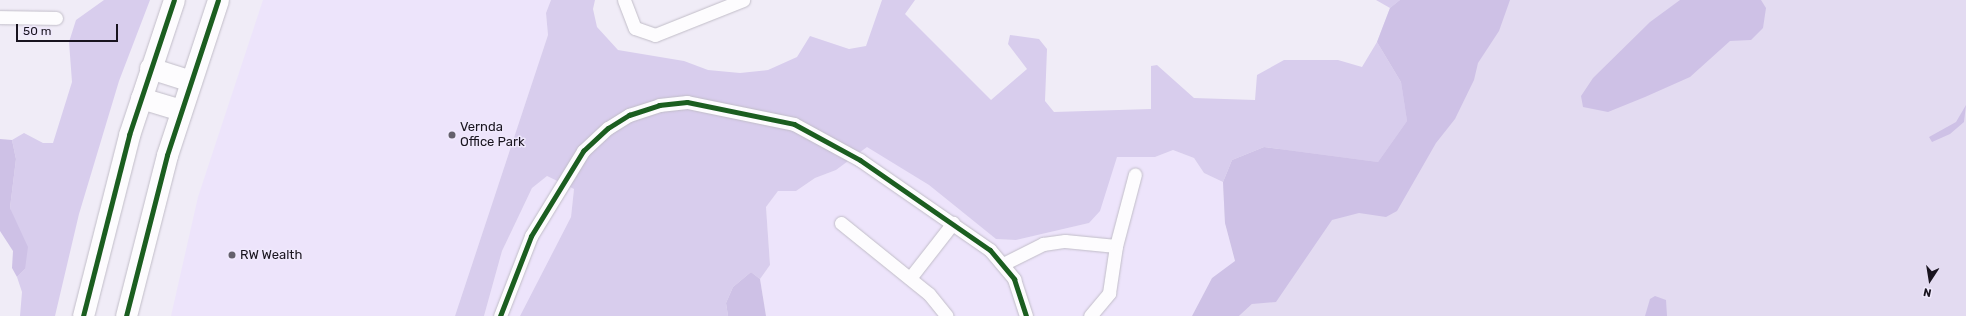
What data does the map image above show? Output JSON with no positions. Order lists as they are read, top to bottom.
{
  "places": ["Vernda Office Park", "RW Wealth"],
  "scale_bar": "50 m",
  "north": "bottom"
}
